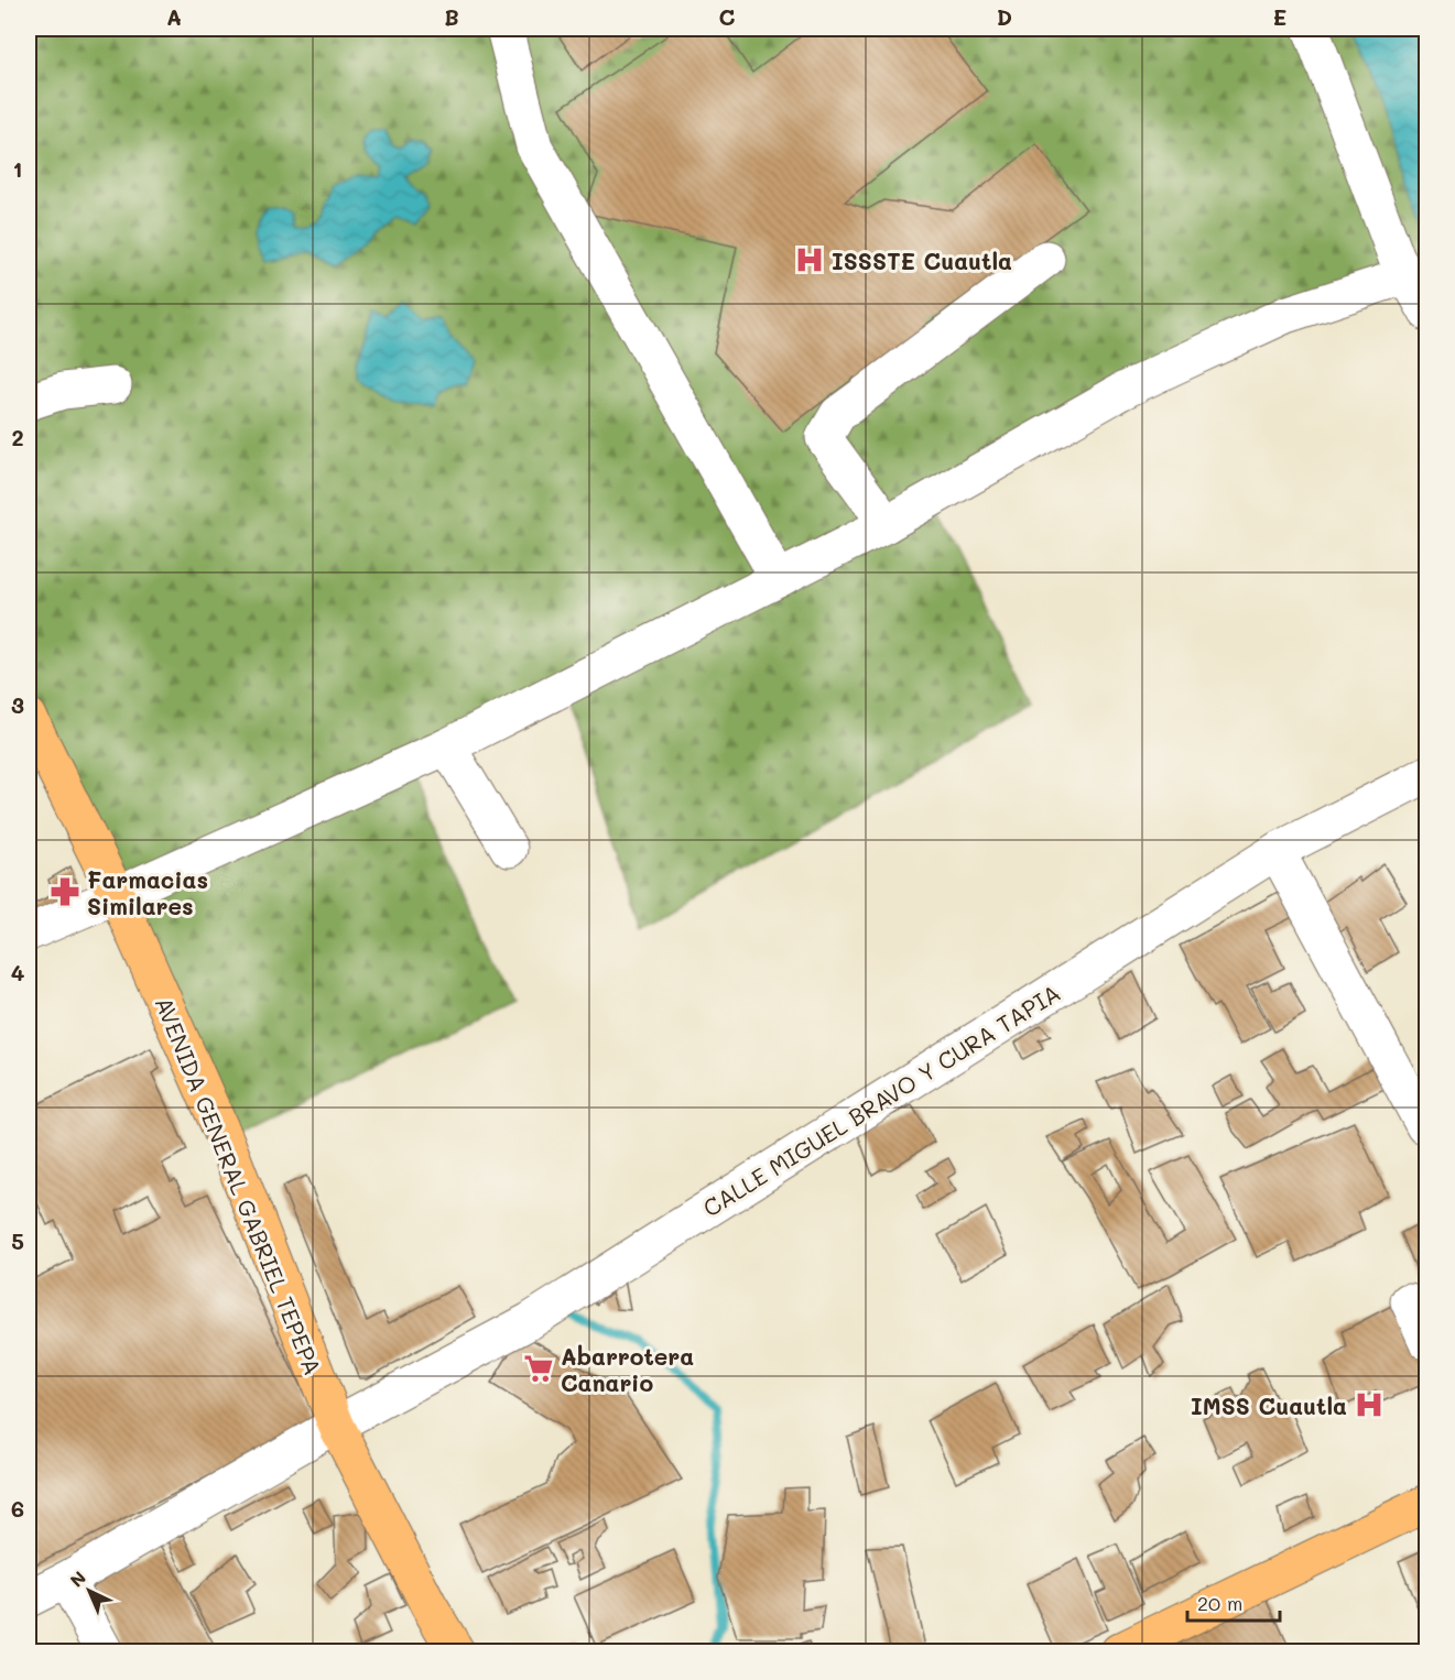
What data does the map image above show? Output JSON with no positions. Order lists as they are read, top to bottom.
{
  "streets": {
    "main road": ["AVENIDA GENERAL GABRIEL TEPEPA"],
    "street": ["CALLE MIGUEL BRAVO Y CURA TAPIA"]
  },
  "crossings": [
    ["CALLE MIGUEL BRAVO Y CURA TAPIA", "AVENIDA GENERAL GABRIEL TEPEPA"]
  ],
  "places": {
    "hospital": ["ISSSTE Cuautla", "IMSS Cuautla"],
    "pharmacy": ["Farmacias Similares"],
    "supermarket": ["Abarrotera Canario"]
  },
  "scale_bar": "20 m",
  "north": "top left",
  "grid": {
    "columns": [
      "A",
      "B",
      "C",
      "D",
      "E"
    ],
    "rows": [
      "1",
      "2",
      "3",
      "4",
      "5",
      "6"
    ]
  }
}
